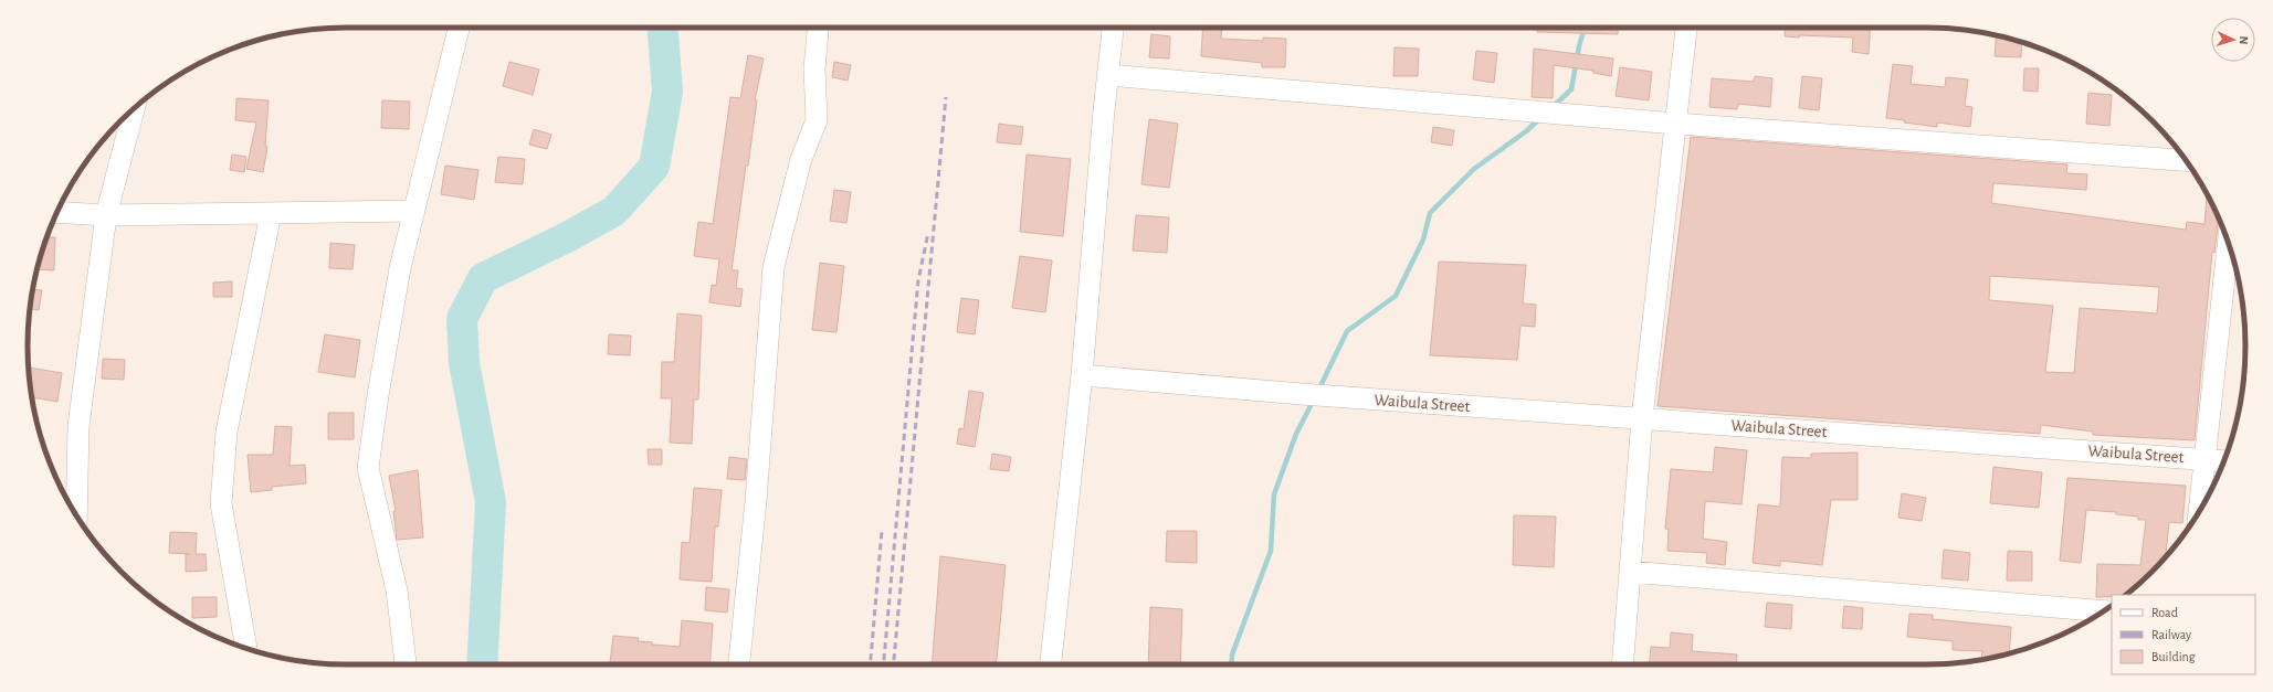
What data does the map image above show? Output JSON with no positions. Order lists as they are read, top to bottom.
{
  "streets": {
    "street": ["Waibula Street"]
  },
  "legend": ["Road", "Railway", "Building"],
  "north": "right"
}
